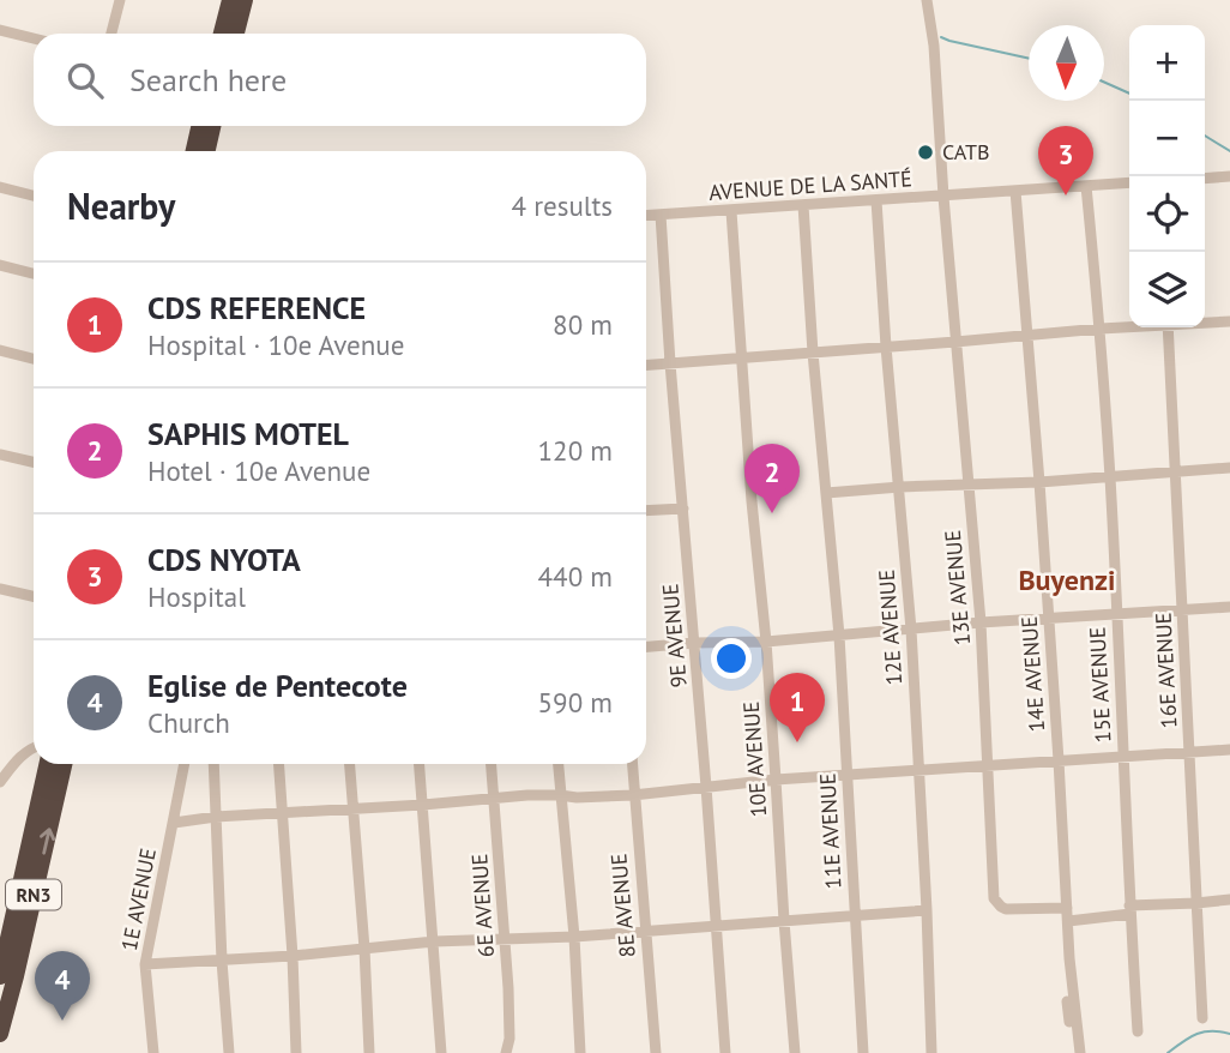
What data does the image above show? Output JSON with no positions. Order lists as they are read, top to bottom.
{
  "streets": {
    "highway": ["RN3"],
    "street": [
      "AVENUE DE LA SANTÉ",
      "13E AVENUE",
      "12E AVENUE",
      "9E AVENUE",
      "16E AVENUE",
      "14E AVENUE",
      "15E AVENUE",
      "10E AVENUE",
      "11E AVENUE",
      "1E AVENUE",
      "6E AVENUE",
      "8E AVENUE"
    ]
  },
  "crossings": [
    ["AVENUE DE LA SANTÉ", "13E AVENUE"],
    ["AVENUE DE LA SANTÉ", "12E AVENUE"],
    ["AVENUE DE LA SANTÉ", "9E AVENUE"],
    ["AVENUE DE LA SANTÉ", "14E AVENUE"],
    ["AVENUE DE LA SANTÉ", "15E AVENUE"],
    ["AVENUE DE LA SANTÉ", "10E AVENUE"],
    ["AVENUE DE LA SANTÉ", "11E AVENUE"],
    ["13E AVENUE", "14E AVENUE"]
  ],
  "districts": ["Buyenzi"],
  "places": ["CATB"],
  "north": "bottom",
  "page": {
    "map_buttons": ["+", "−"],
    "search": "Search here",
    "pins": [
      "3",
      "2",
      "1",
      "4"
    ],
    "heading": ["Nearby", "4 results"],
    "list": [
      {
        "mark": "1",
        "name": "CDS REFERENCE",
        "note": "Hospital · 10e Avenue",
        "value": "80 m"
      },
      {
        "mark": "2",
        "name": "SAPHIS MOTEL",
        "note": "Hotel · 10e Avenue",
        "value": "120 m"
      },
      {
        "mark": "3",
        "name": "CDS NYOTA",
        "note": "Hospital",
        "value": "440 m"
      },
      {
        "mark": "4",
        "name": "Eglise de Pentecote",
        "note": "Church",
        "value": "590 m"
      }
    ]
  }
}
